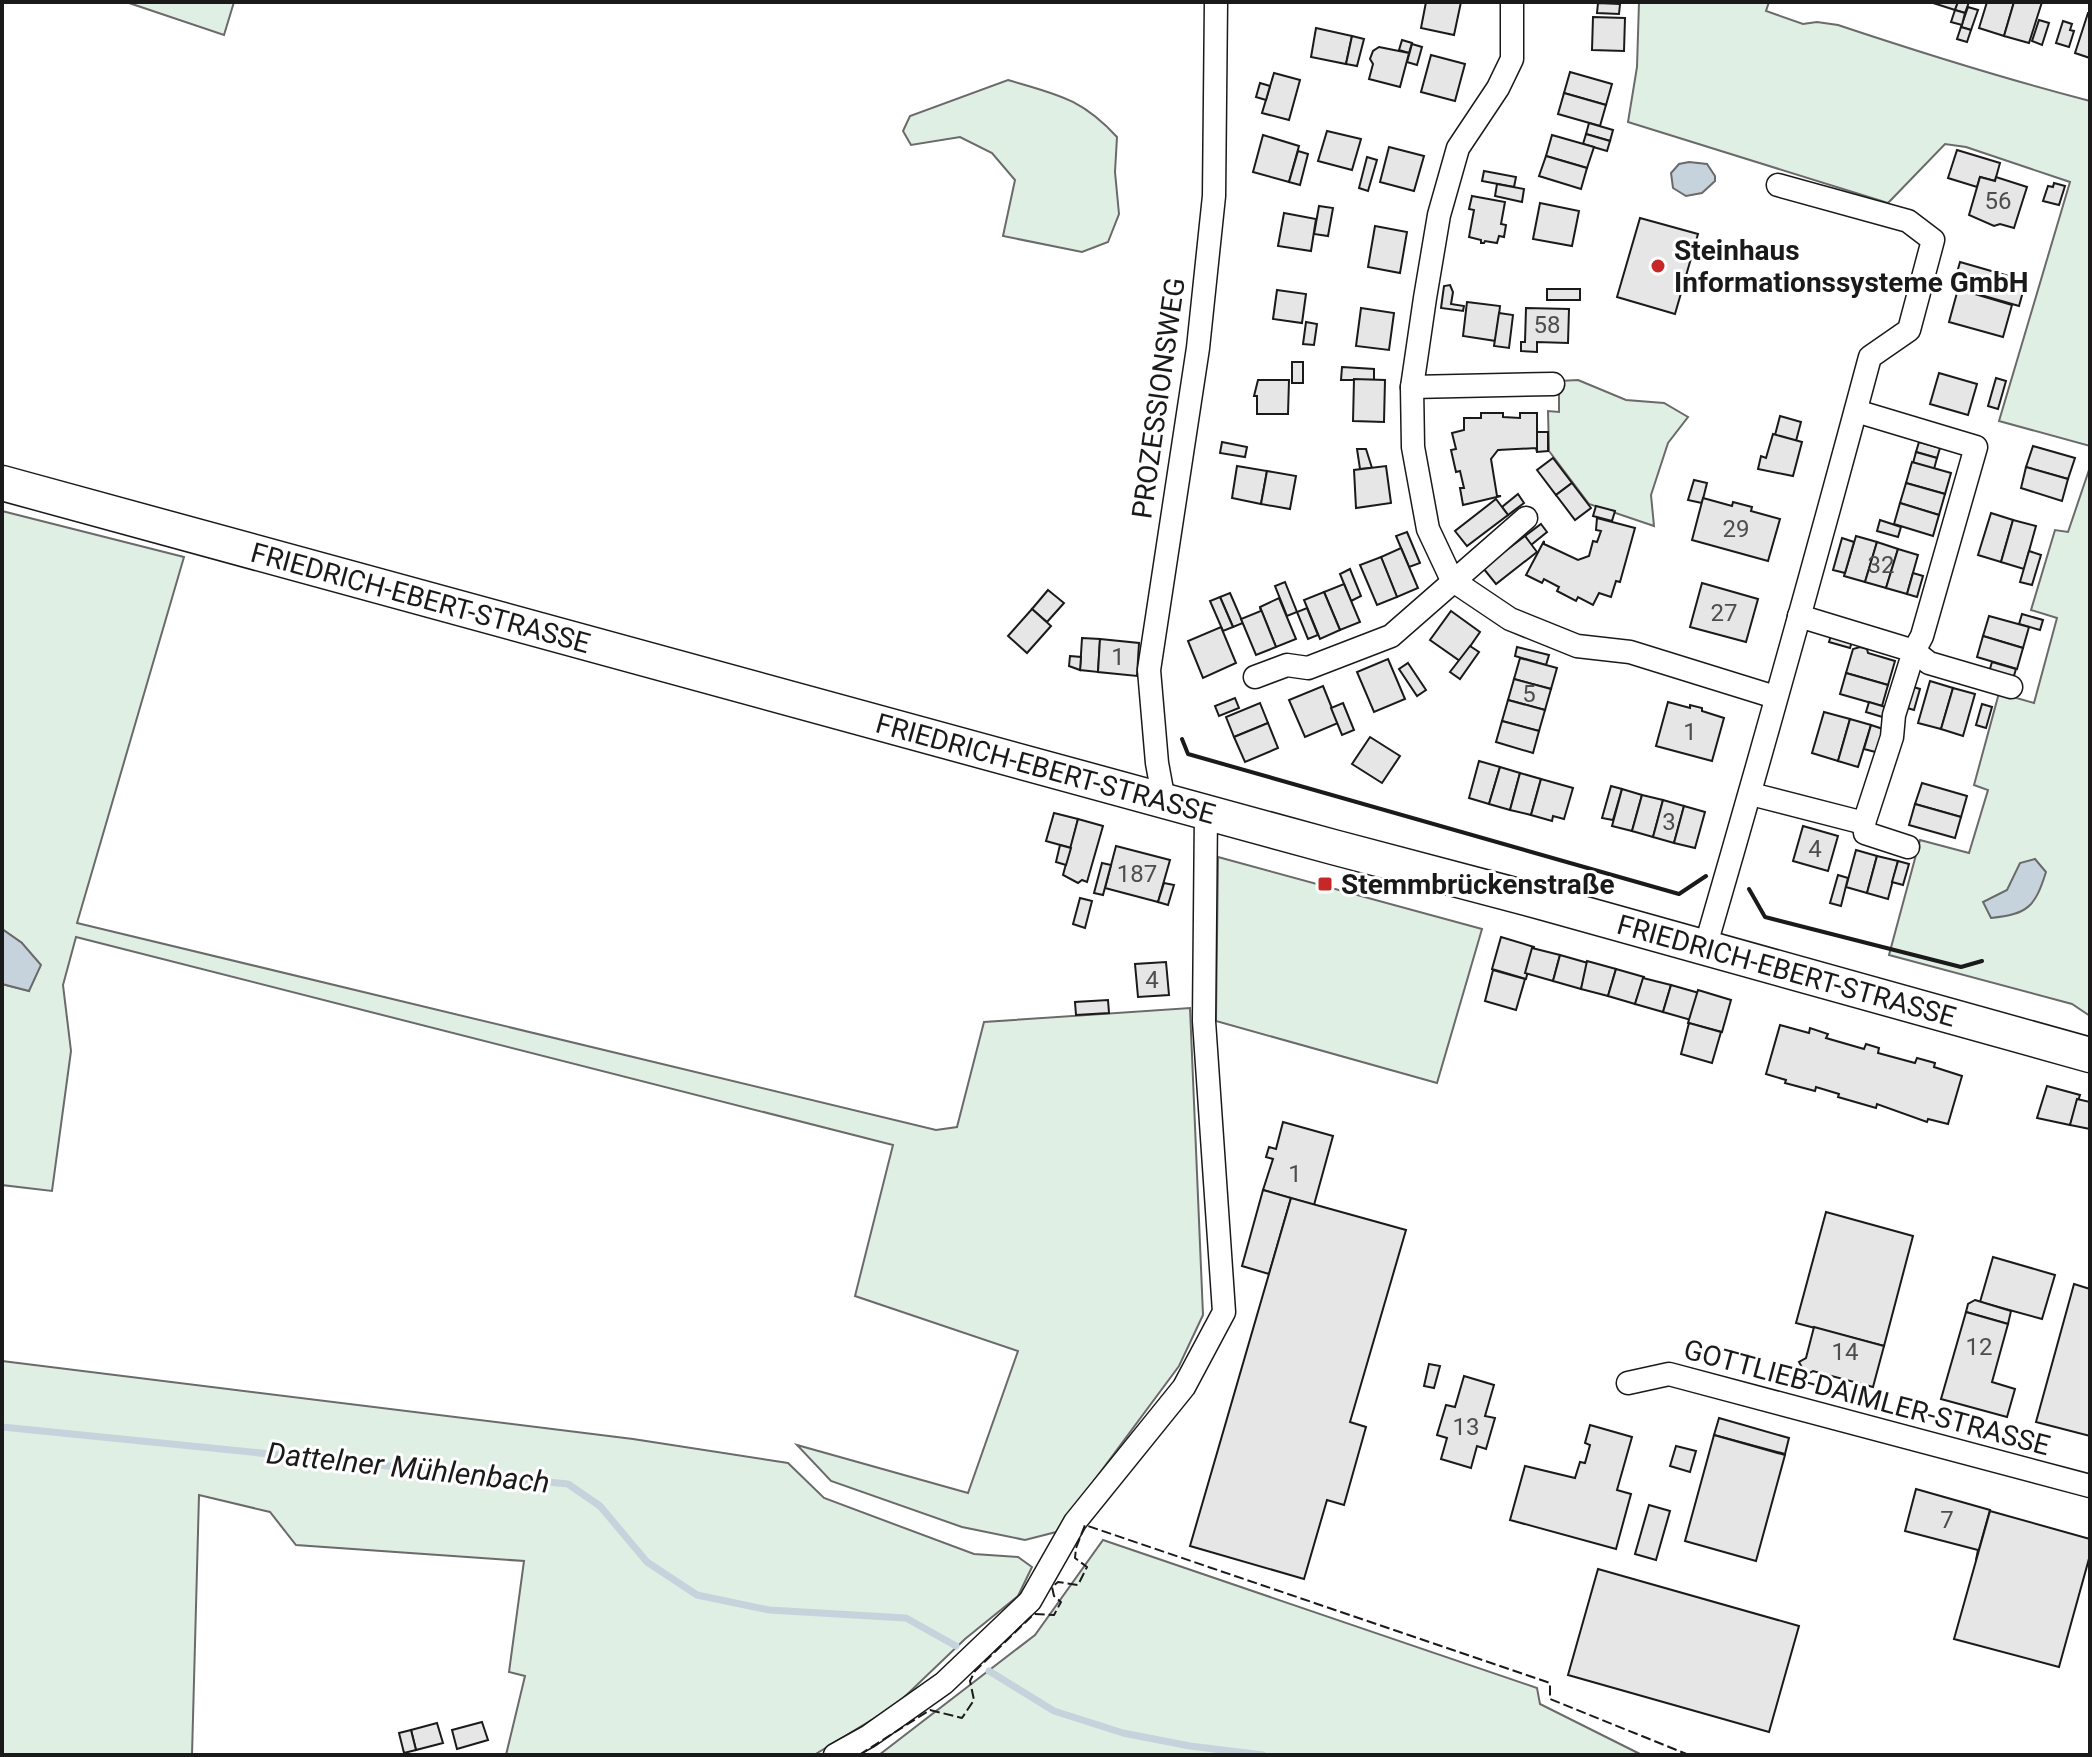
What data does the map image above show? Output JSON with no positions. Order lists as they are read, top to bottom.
{
  "streets": {
    "main road": ["FRIEDRICH-EBERT-STRASSE"],
    "street": ["PROZESSIONSWEG", "GOTTLIEB-DAIMLER-STRASSE"]
  },
  "crossings": [
    ["PROZESSIONSWEG", "FRIEDRICH-EBERT-STRASSE"]
  ],
  "water": ["Dattelner Mühlenbach"],
  "places": {
    "other": ["Steinhaus Informationssysteme GmbH"],
    "transit": ["Stemmbrückenstraße"]
  },
  "house_numbers": [
    "56",
    "58",
    "29",
    "32",
    "27",
    "1",
    "5",
    "1",
    "3",
    "4",
    "187",
    "4",
    "1",
    "12",
    "14",
    "13",
    "7"
  ]
}
